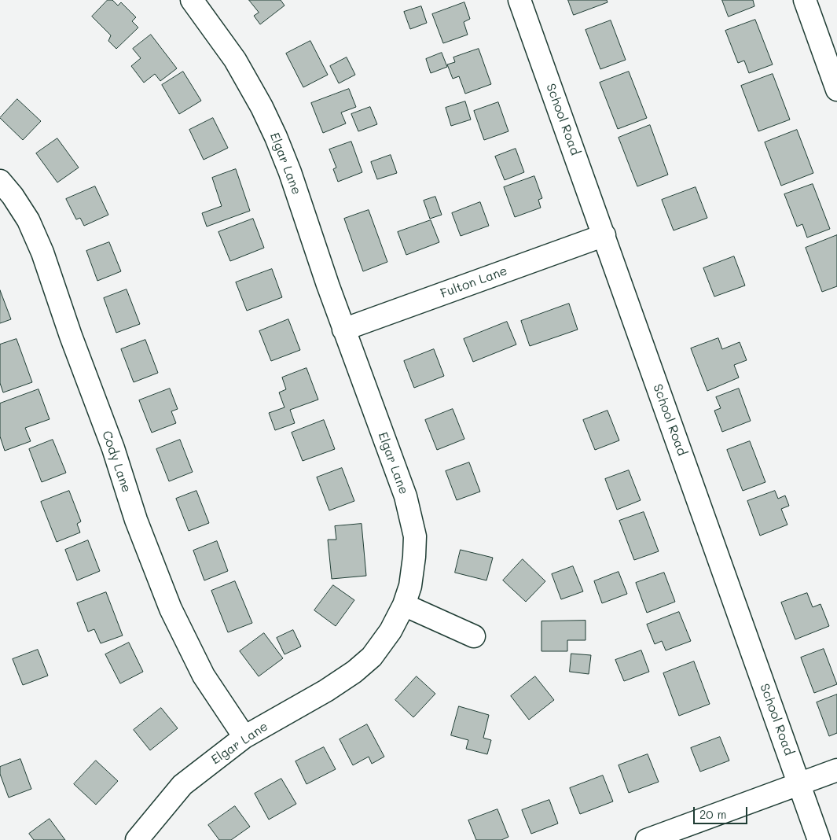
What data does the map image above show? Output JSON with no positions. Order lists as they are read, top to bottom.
{
  "streets": {
    "street": [
      "School Road",
      "Elgar Lane",
      "Fulton Lane",
      "Cody Lane"
    ]
  },
  "crossings": [
    ["School Road", "Fulton Lane"],
    ["Elgar Lane", "Fulton Lane"],
    ["Elgar Lane", "Cody Lane"]
  ],
  "scale_bar": "20 m"
}
